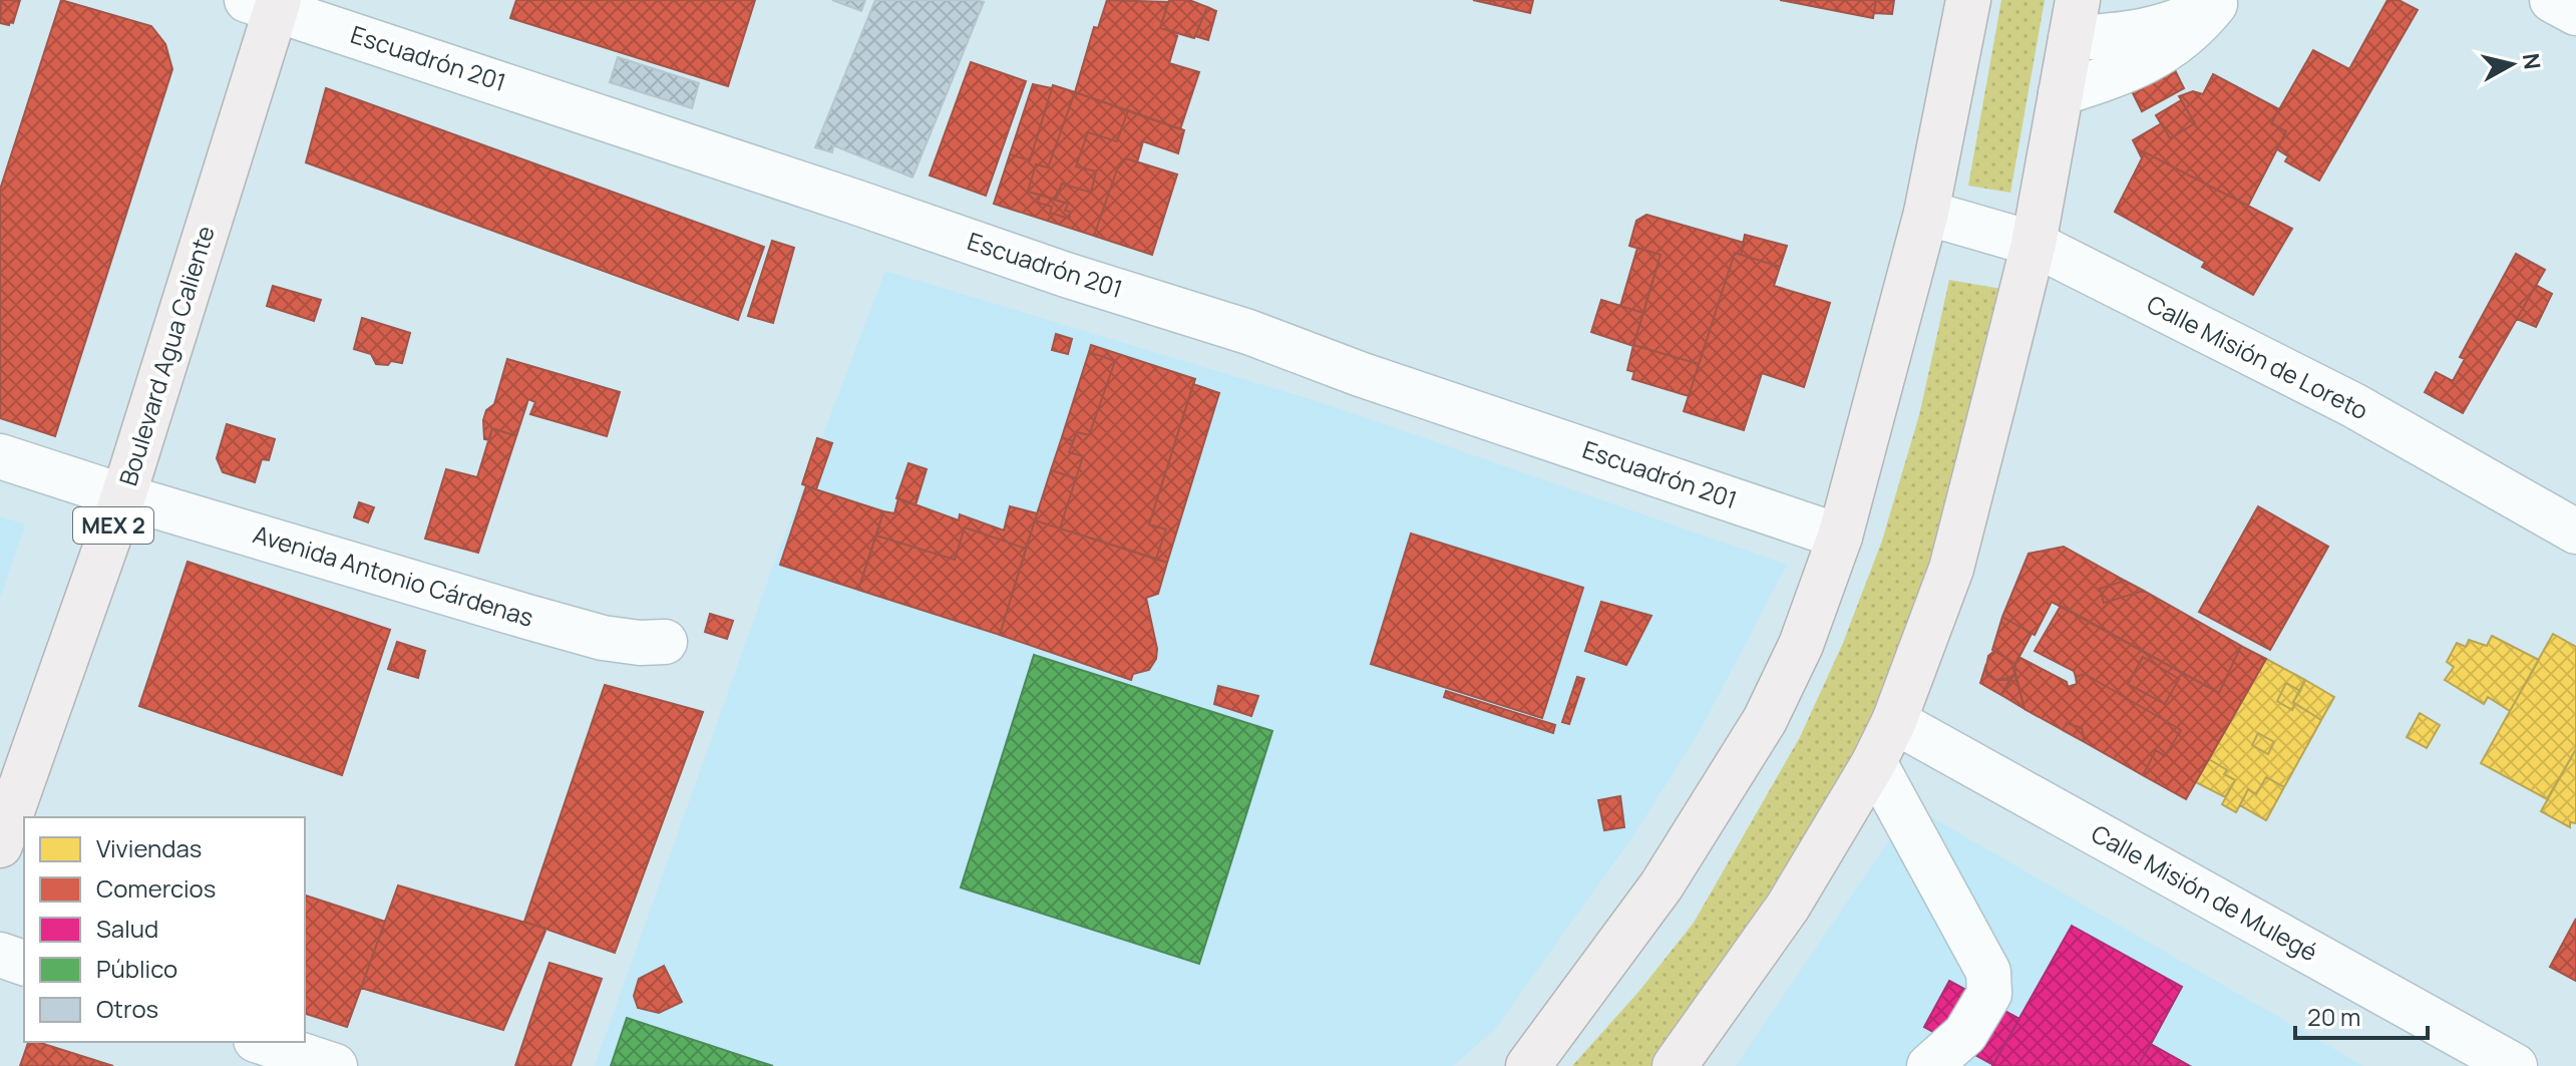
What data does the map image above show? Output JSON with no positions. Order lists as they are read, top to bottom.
{
  "streets": {
    "main road": ["Boulevard Agua Caliente", "MEX 2"],
    "street": [
      "Escuadrón 201",
      "Calle Misión de Loreto",
      "Avenida Antonio Cárdenas",
      "Calle Misión de Mulegé"
    ]
  },
  "crossings": [
    ["Escuadrón 201", "Boulevard Agua Caliente"],
    ["Boulevard Agua Caliente", "Avenida Antonio Cárdenas"]
  ],
  "legend": [
    "Viviendas",
    "Comercios",
    "Salud",
    "Público",
    "Otros"
  ],
  "scale_bar": "20 m",
  "north": "right"
}
